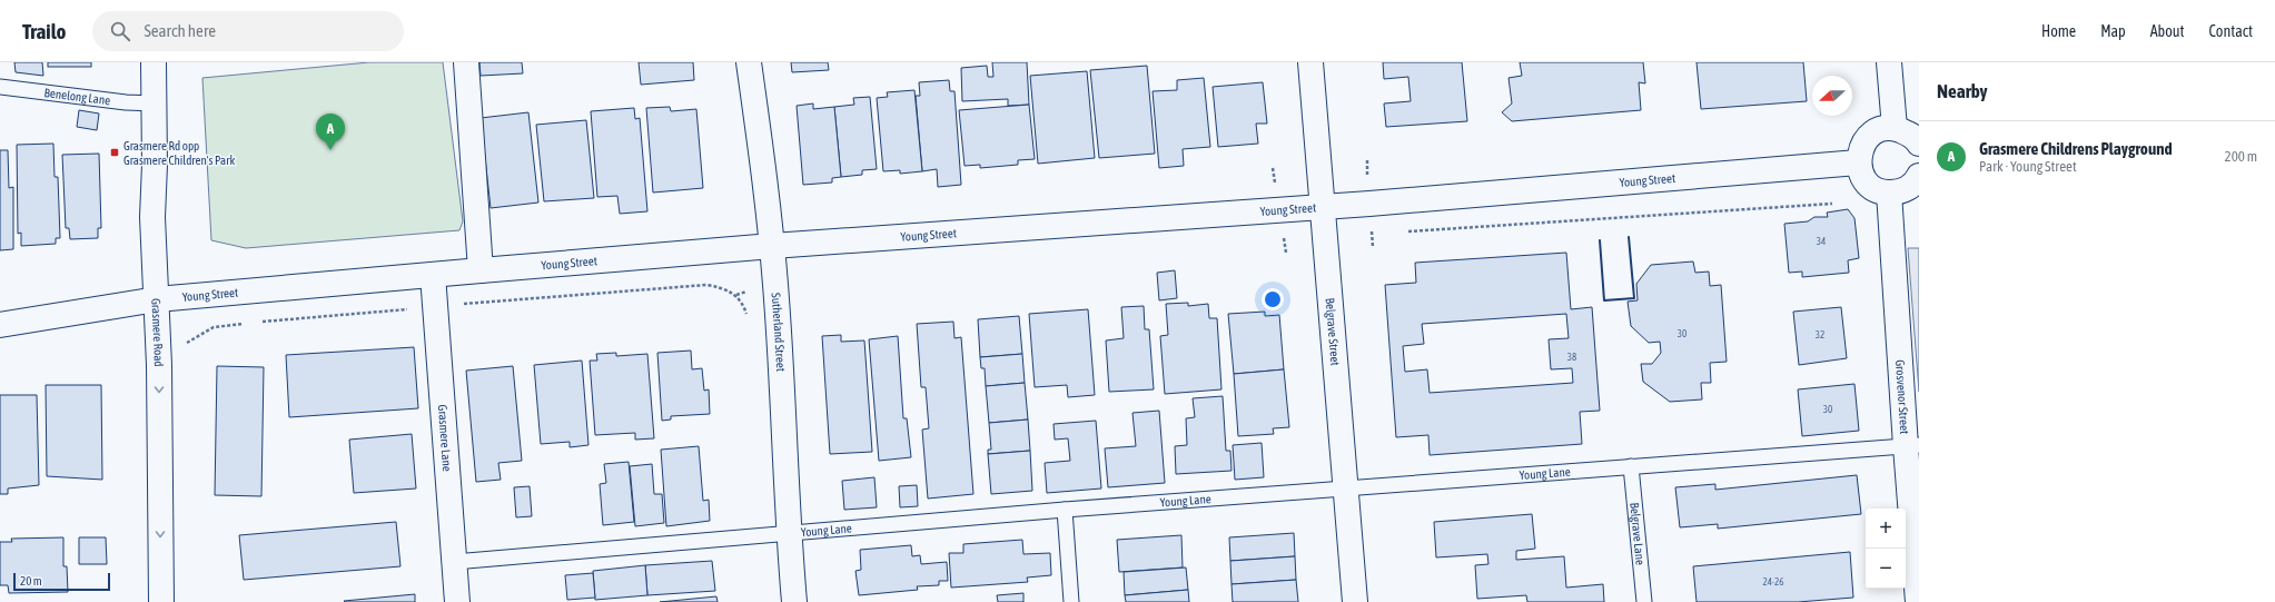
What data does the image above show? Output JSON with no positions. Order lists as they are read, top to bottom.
{
  "streets": {
    "street": [
      "Young Street",
      "Grasmere Road",
      "Sutherland Street",
      "Belgrave Street",
      "Grosvenor Street",
      "Grasmere Lane"
    ],
    "lane": ["Benelong Lane", "Young Lane", "Belgrave Lane"]
  },
  "crossings": [
    ["Benelong Lane", "Grasmere Road"],
    ["Young Street", "Grasmere Road"],
    ["Young Street", "Sutherland Street"],
    ["Young Street", "Belgrave Street"],
    ["Young Street", "Grasmere Lane"],
    ["Sutherland Street", "Young Lane"],
    ["Belgrave Street", "Young Lane"],
    ["Grosvenor Street", "Young Lane"],
    ["Grasmere Lane", "Young Lane"],
    ["Young Lane", "Belgrave Lane"]
  ],
  "one_way": ["Grasmere Road"],
  "places": {
    "transit": ["Grasmere Rd opp Grasmere Children's Park"]
  },
  "house_numbers": [
    "34",
    "30",
    "32",
    "38",
    "30",
    "24-26"
  ],
  "scale_bar": "20 m",
  "north": "left",
  "page": {
    "header": "Trailo",
    "search": "Search here",
    "nav": [
      "Home",
      "Map",
      "About",
      "Contact"
    ],
    "heading": "Nearby",
    "pins": "A",
    "list": [
      {
        "mark": "A",
        "name": "Grasmere Childrens Playground",
        "note": "Park · Young Street",
        "value": "200 m"
      }
    ],
    "map_buttons": ["+", "−"],
    "scale": "20 m"
  }
}
